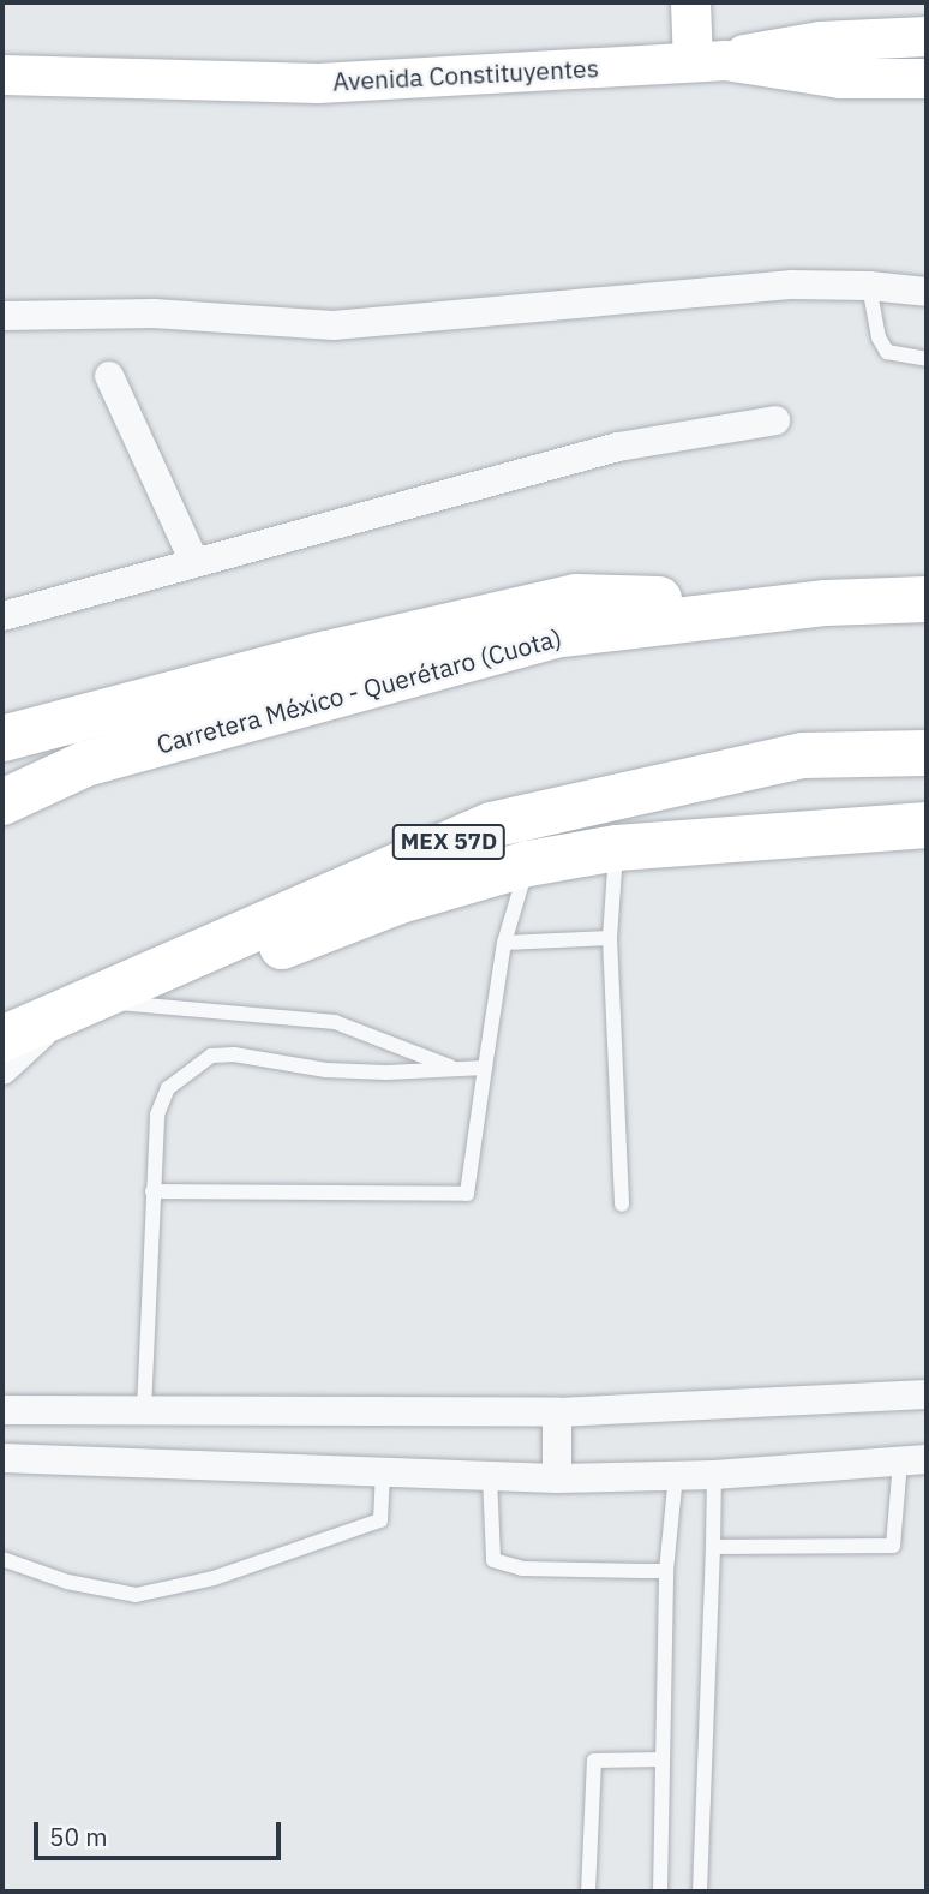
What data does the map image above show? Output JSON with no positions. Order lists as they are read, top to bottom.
{
  "streets": {
    "highway": ["Carretera México - Querétaro (Cuota)", "MEX 57D"],
    "street": ["Avenida Constituyentes"]
  },
  "scale_bar": "50 m"
}
